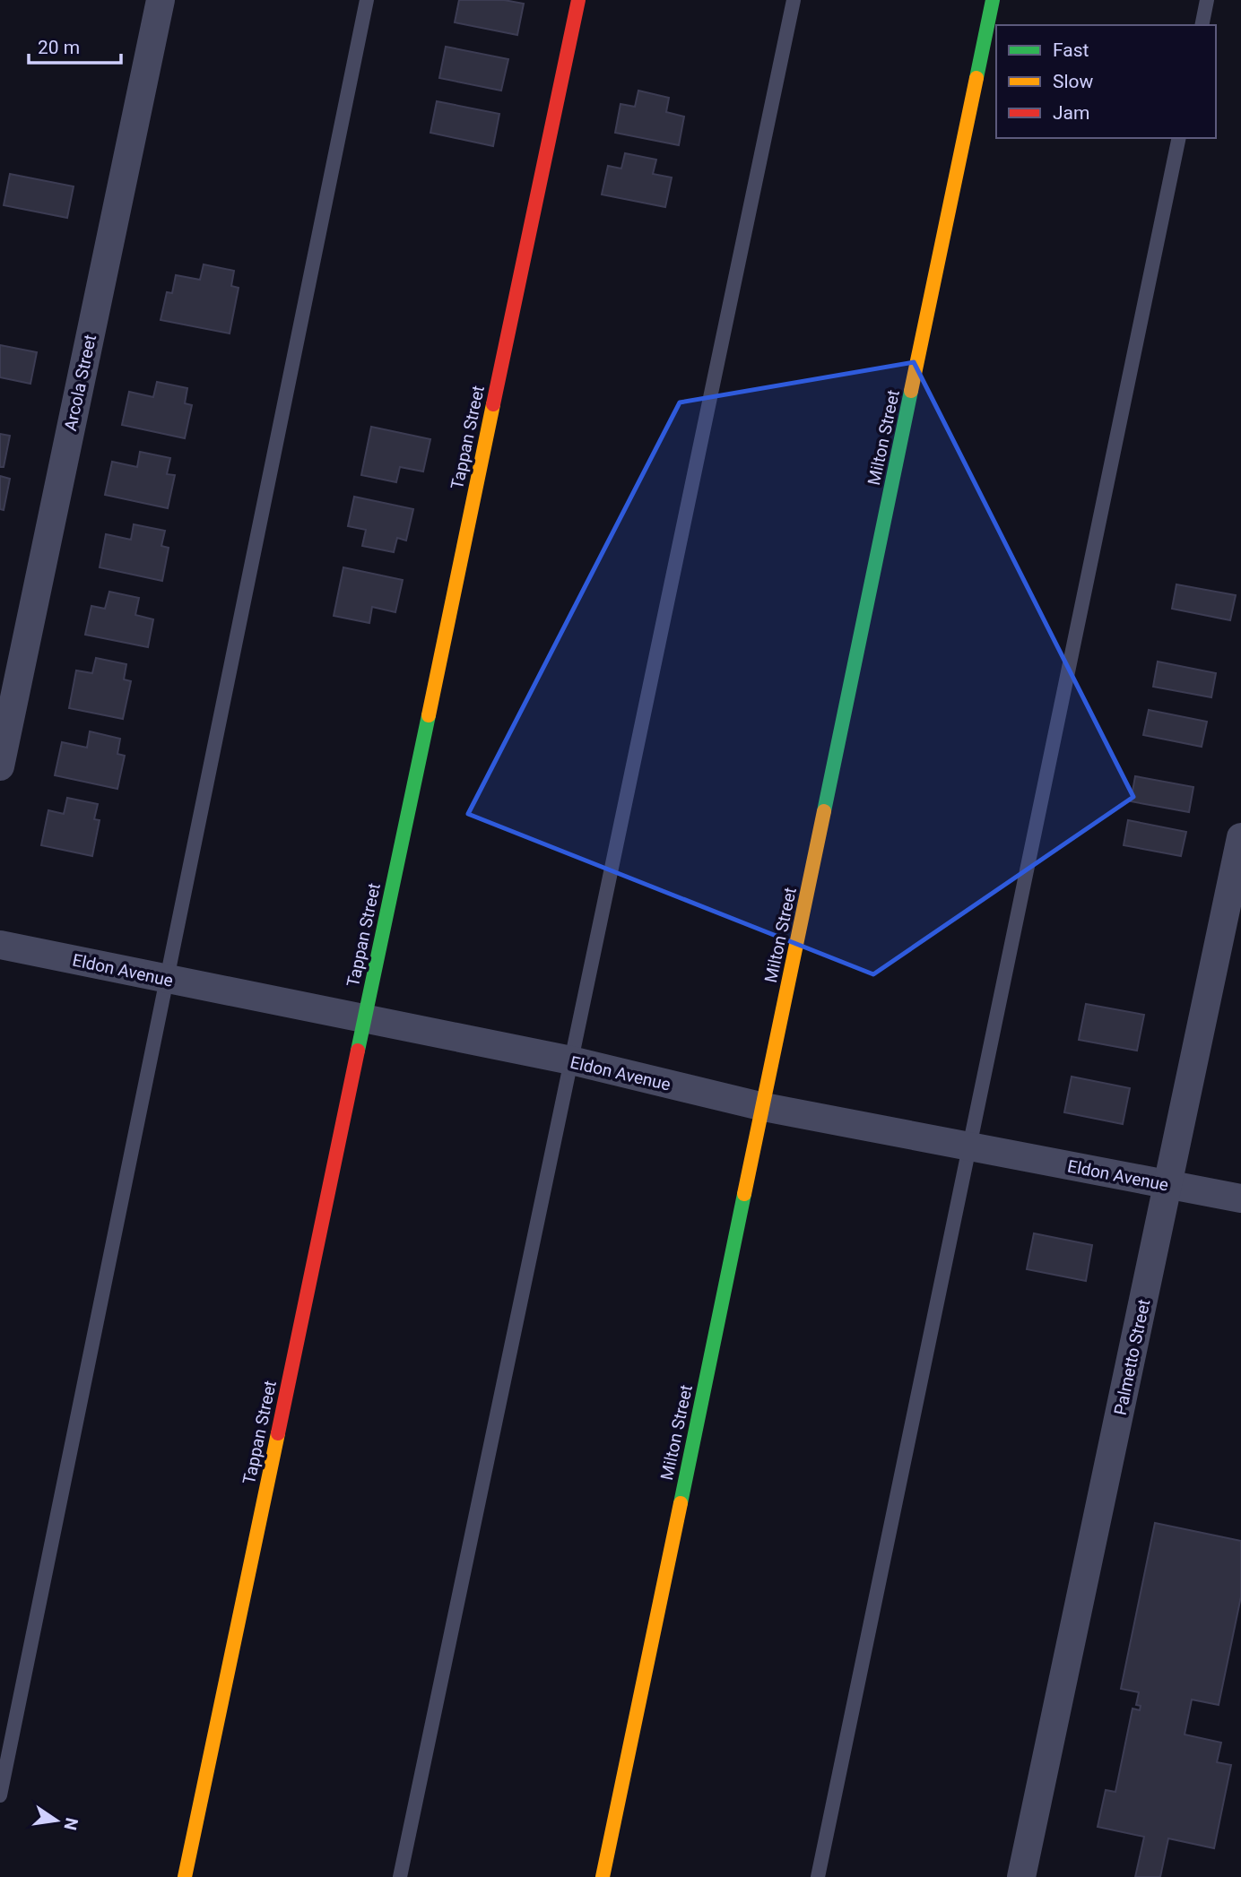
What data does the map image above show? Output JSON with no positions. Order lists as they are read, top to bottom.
{
  "streets": {
    "street": [
      "Arcola Street",
      "Tappan Street",
      "Milton Street",
      "Eldon Avenue",
      "Palmetto Street"
    ]
  },
  "crossings": [
    ["Tappan Street", "Eldon Avenue"],
    ["Milton Street", "Eldon Avenue"],
    ["Eldon Avenue", "Palmetto Street"]
  ],
  "legend": ["Fast", "Slow", "Jam"],
  "scale_bar": "20 m",
  "north": "right"
}
